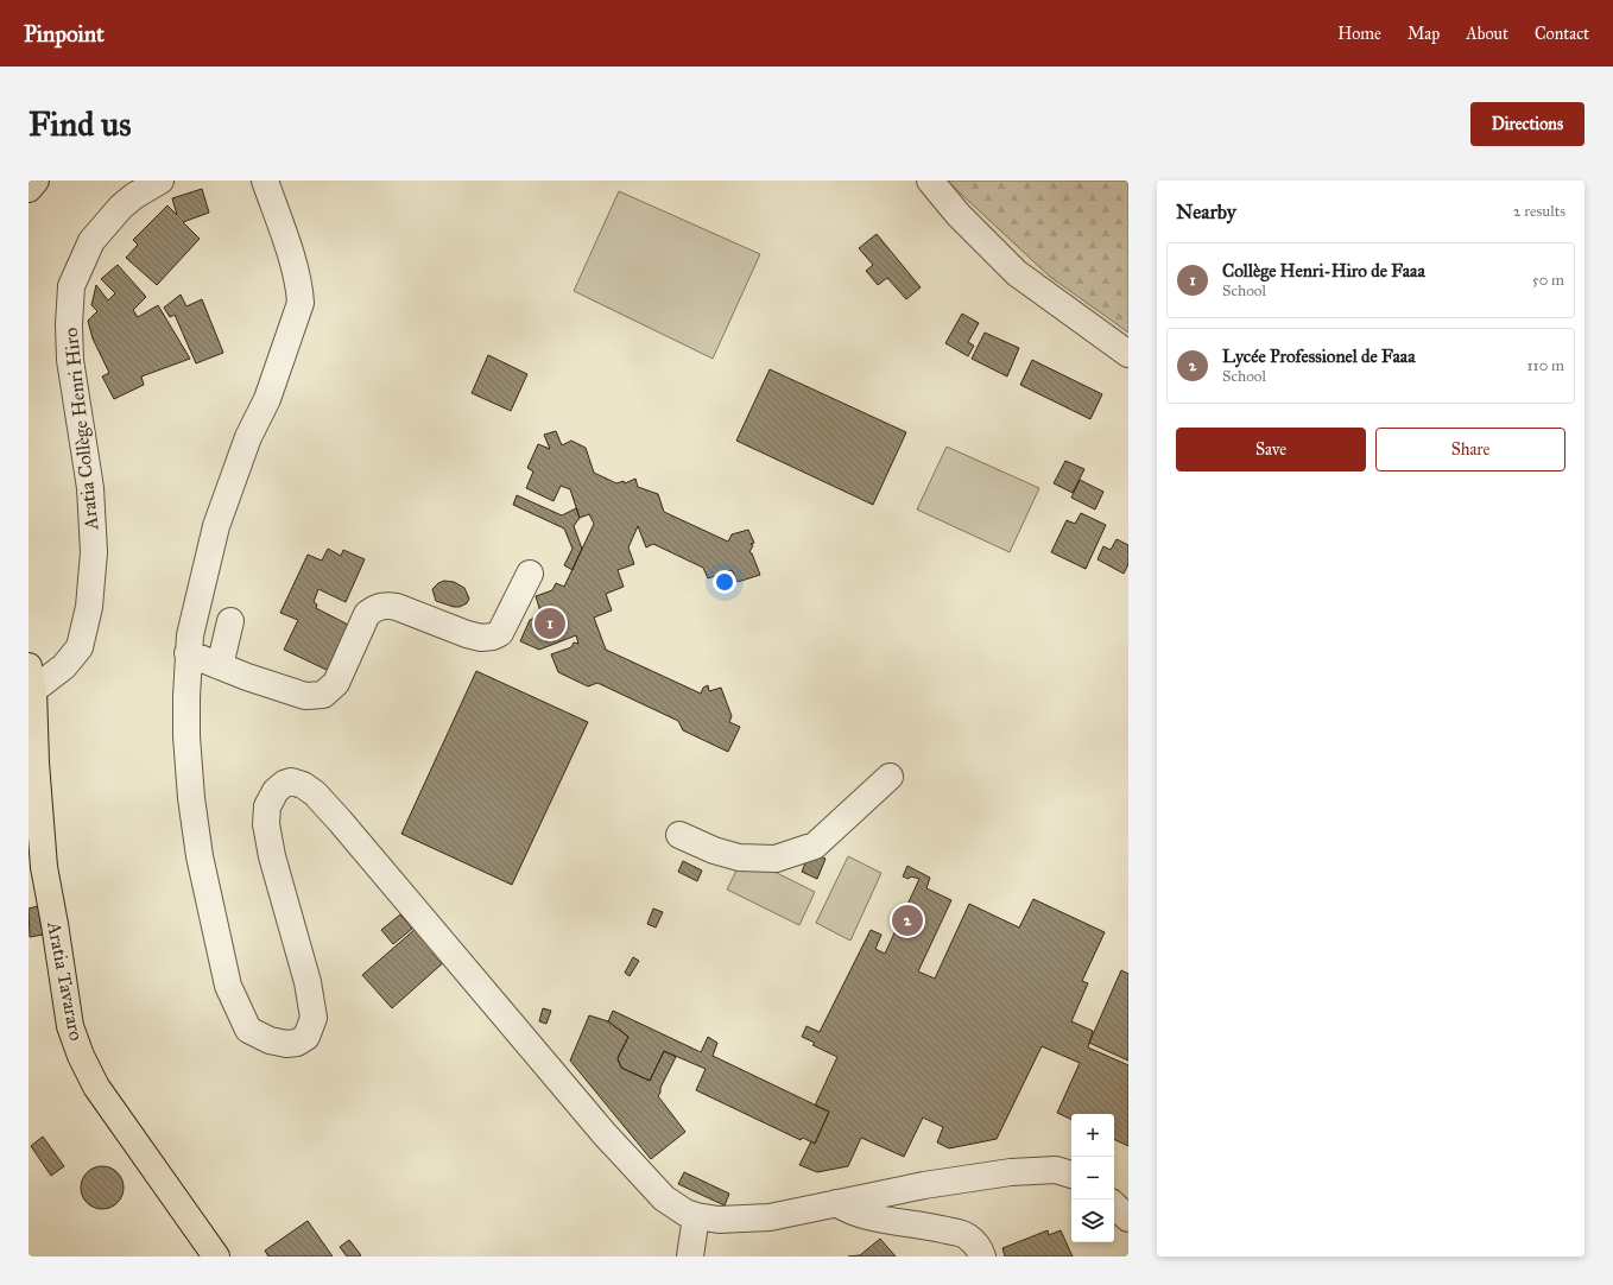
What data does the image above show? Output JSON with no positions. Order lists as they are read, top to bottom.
{
  "streets": {
    "main road": ["Aratia Tavararo"],
    "street": ["Aratia Collège Henri Hiro"]
  },
  "crossings": [
    ["Aratia Collège Henri Hiro", "Aratia Tavararo"]
  ],
  "page": {
    "header": "Pinpoint",
    "nav": [
      "Home",
      "Map",
      "About",
      "Contact"
    ],
    "buttons": [
      "Directions",
      ["Save", "Share"]
    ],
    "title": "Find us",
    "heading": ["Nearby", "2 results"],
    "list": [
      {
        "mark": "1",
        "name": "Collège Henri-Hiro de Faaa",
        "note": "School",
        "value": "50 m"
      },
      {
        "mark": "2",
        "name": "Lycée Professionel de Faaa",
        "note": "School",
        "value": "110 m"
      }
    ],
    "pins": ["1", "2"],
    "map_buttons": ["+", "−"]
  }
}
